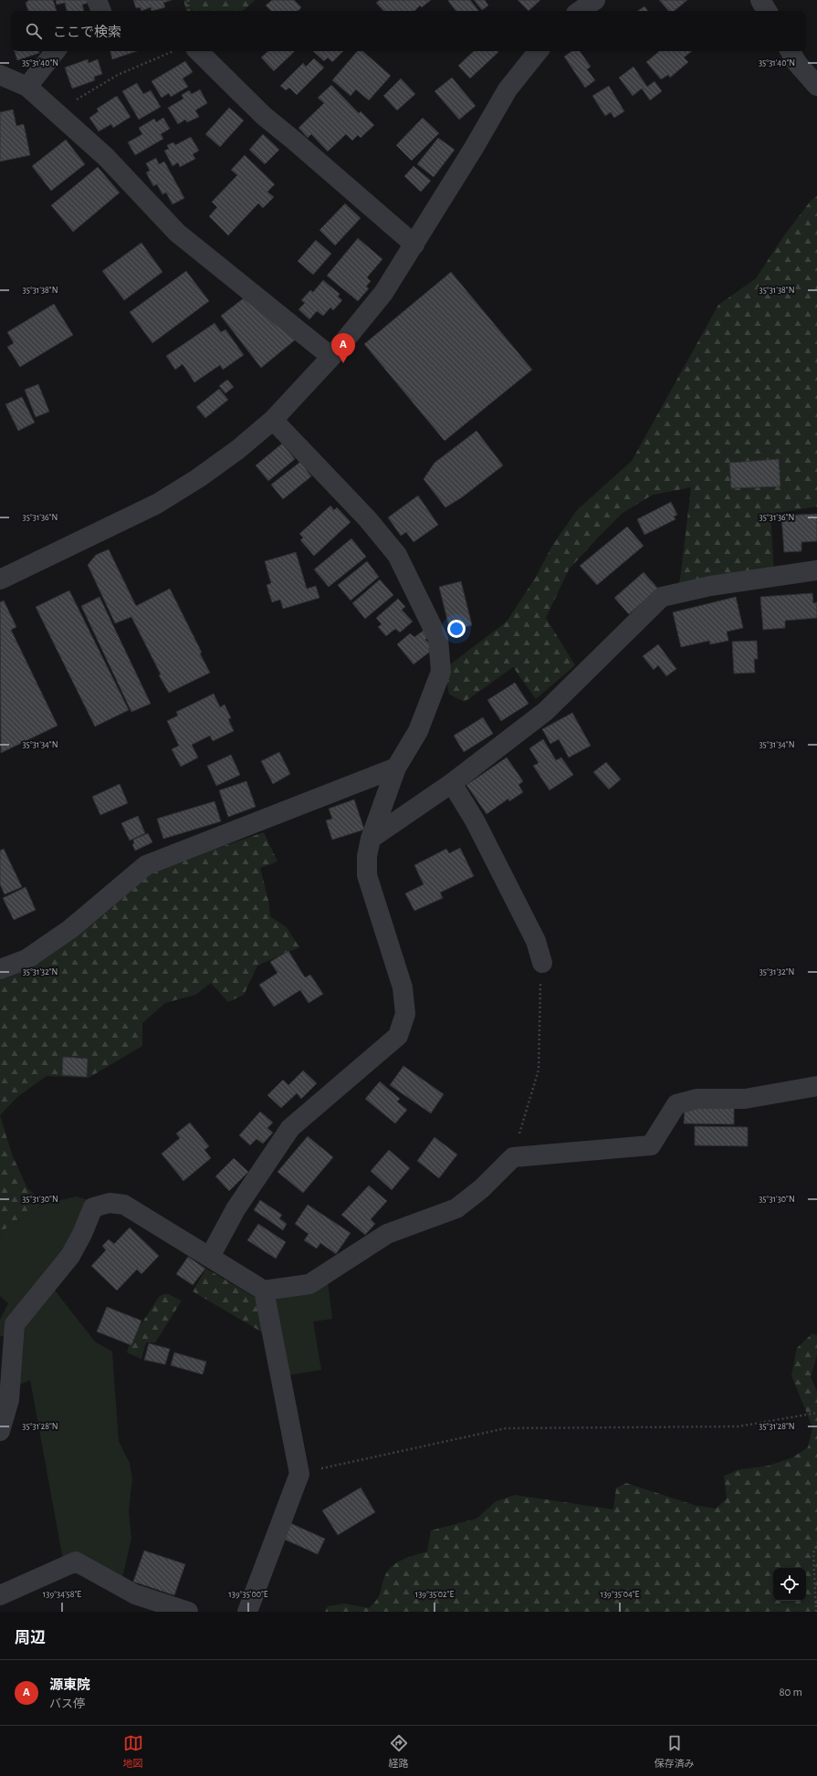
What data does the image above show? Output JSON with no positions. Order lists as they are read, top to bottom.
{
  "page": {
    "search": "ここで検索",
    "pins": "A",
    "heading": "周辺",
    "list": [
      {
        "mark": "A",
        "name": "源東院",
        "note": "バス停",
        "value": "80 m"
      }
    ],
    "nav": ["地図", "経路", "保存済み"]
  },
  "coordinates": [
    "35°31'40\"N",
    "35°31'38\"N",
    "35°31'36\"N",
    "35°31'34\"N",
    "35°31'32\"N",
    "35°31'30\"N",
    "35°31'28\"N",
    "139°34'58\"E",
    "139°35'00\"E",
    "139°35'02\"E",
    "139°35'04\"E"
  ]
}
